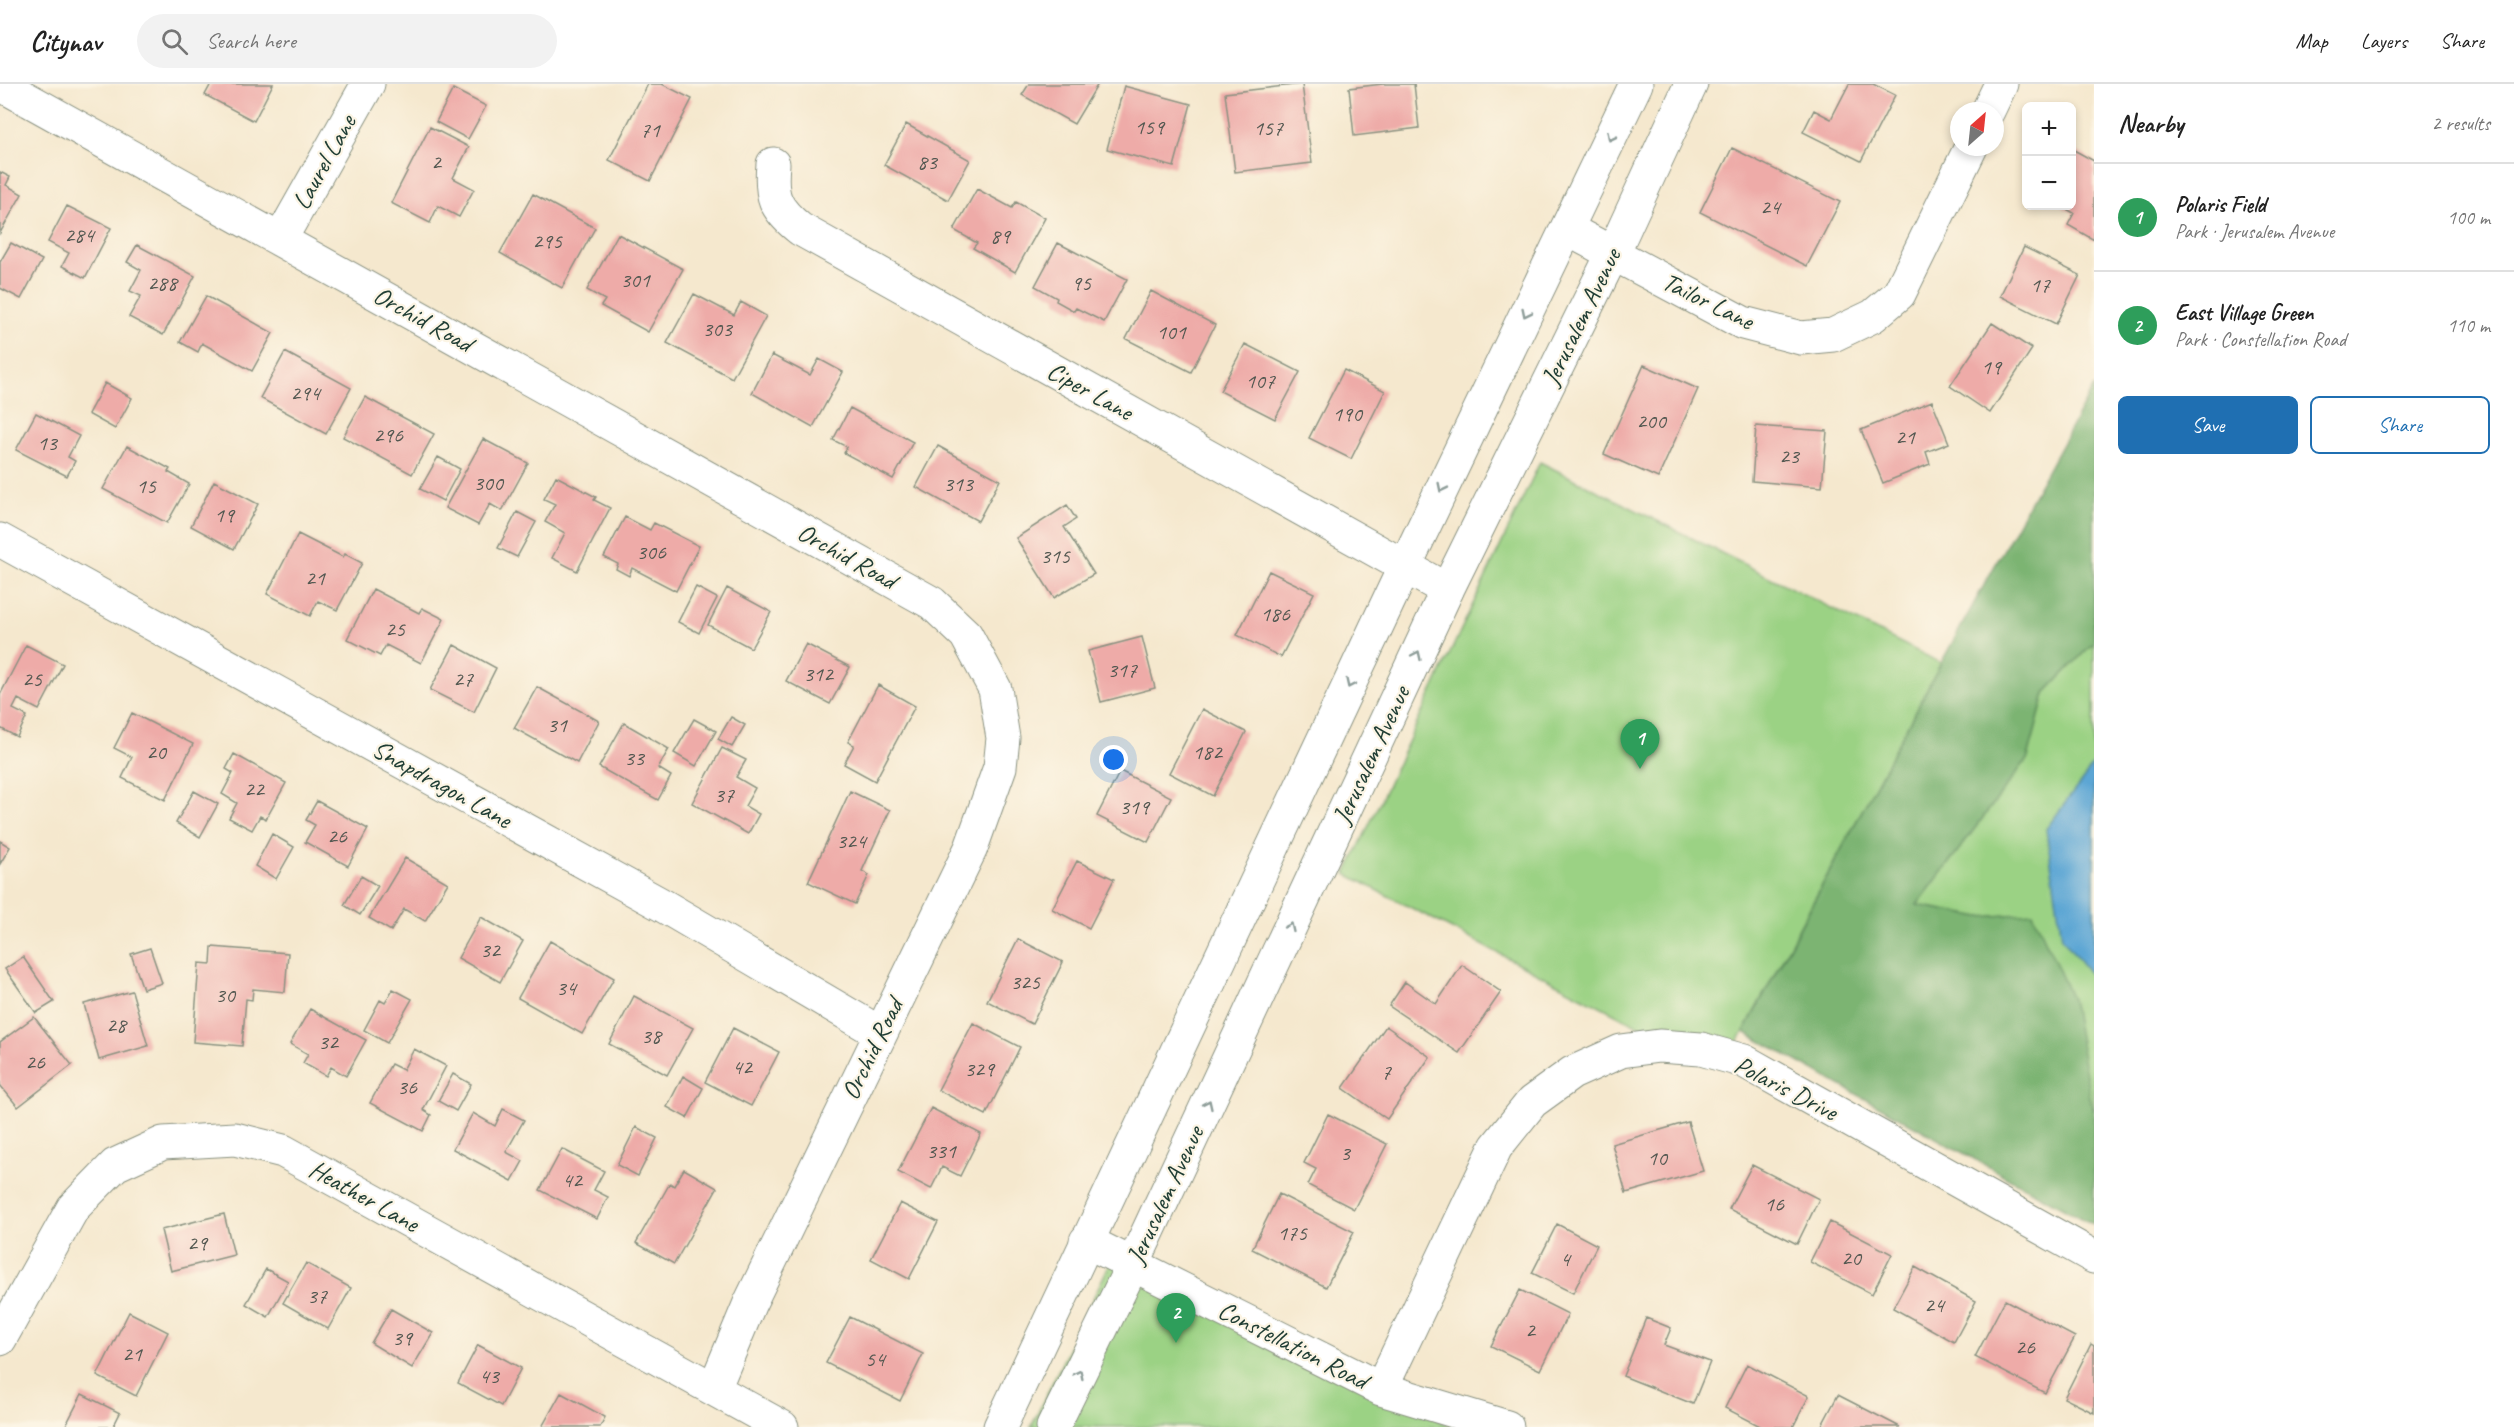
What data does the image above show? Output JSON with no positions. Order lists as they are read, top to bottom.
{
  "streets": {
    "street": [
      "Laurel Lane",
      "Tailor Lane",
      "Jerusalem Avenue",
      "Orchid Road",
      "Ciper Lane",
      "Snapdragon Lane",
      "Polaris Drive",
      "Heather Lane",
      "Constellation Road"
    ]
  },
  "crossings": [
    ["Laurel Lane", "Orchid Road"],
    ["Tailor Lane", "Jerusalem Avenue"],
    ["Jerusalem Avenue", "Ciper Lane"],
    ["Jerusalem Avenue", "Constellation Road"],
    ["Orchid Road", "Snapdragon Lane"],
    ["Orchid Road", "Heather Lane"],
    ["Polaris Drive", "Constellation Road"]
  ],
  "house_numbers": [
    "159",
    "157",
    "71",
    "2",
    "83",
    "24",
    "284",
    "89",
    "295",
    "301",
    "288",
    "95",
    "17",
    "303",
    "101",
    "19",
    "107",
    "294",
    "190",
    "200",
    "296",
    "21",
    "13",
    "23",
    "300",
    "313",
    "15",
    "19",
    "306",
    "315",
    "21",
    "186",
    "25",
    "317",
    "312",
    "25",
    "27",
    "31",
    "20",
    "182",
    "33",
    "22",
    "37",
    "319",
    "26",
    "324",
    "32",
    "325",
    "34",
    "30",
    "28",
    "38",
    "32",
    "26",
    "42",
    "329",
    "7",
    "36",
    "331",
    "3",
    "10",
    "42",
    "16",
    "175",
    "29",
    "20",
    "4",
    "37",
    "24",
    "2",
    "39",
    "26",
    "21",
    "54",
    "43"
  ],
  "north": "top right",
  "page": {
    "header": "Citynav",
    "search": "Search here",
    "nav": ["Map", "Layers", "Share"],
    "heading": ["Nearby", "2 results"],
    "map_buttons": ["+", "−"],
    "list": [
      {
        "mark": "1",
        "name": "Polaris Field",
        "note": "Park · Jerusalem Avenue",
        "value": "100 m"
      },
      {
        "mark": "2",
        "name": "East Village Green",
        "note": "Park · Constellation Road",
        "value": "110 m"
      }
    ],
    "buttons": ["Save", "Share"],
    "pins": ["1", "2"]
  }
}
